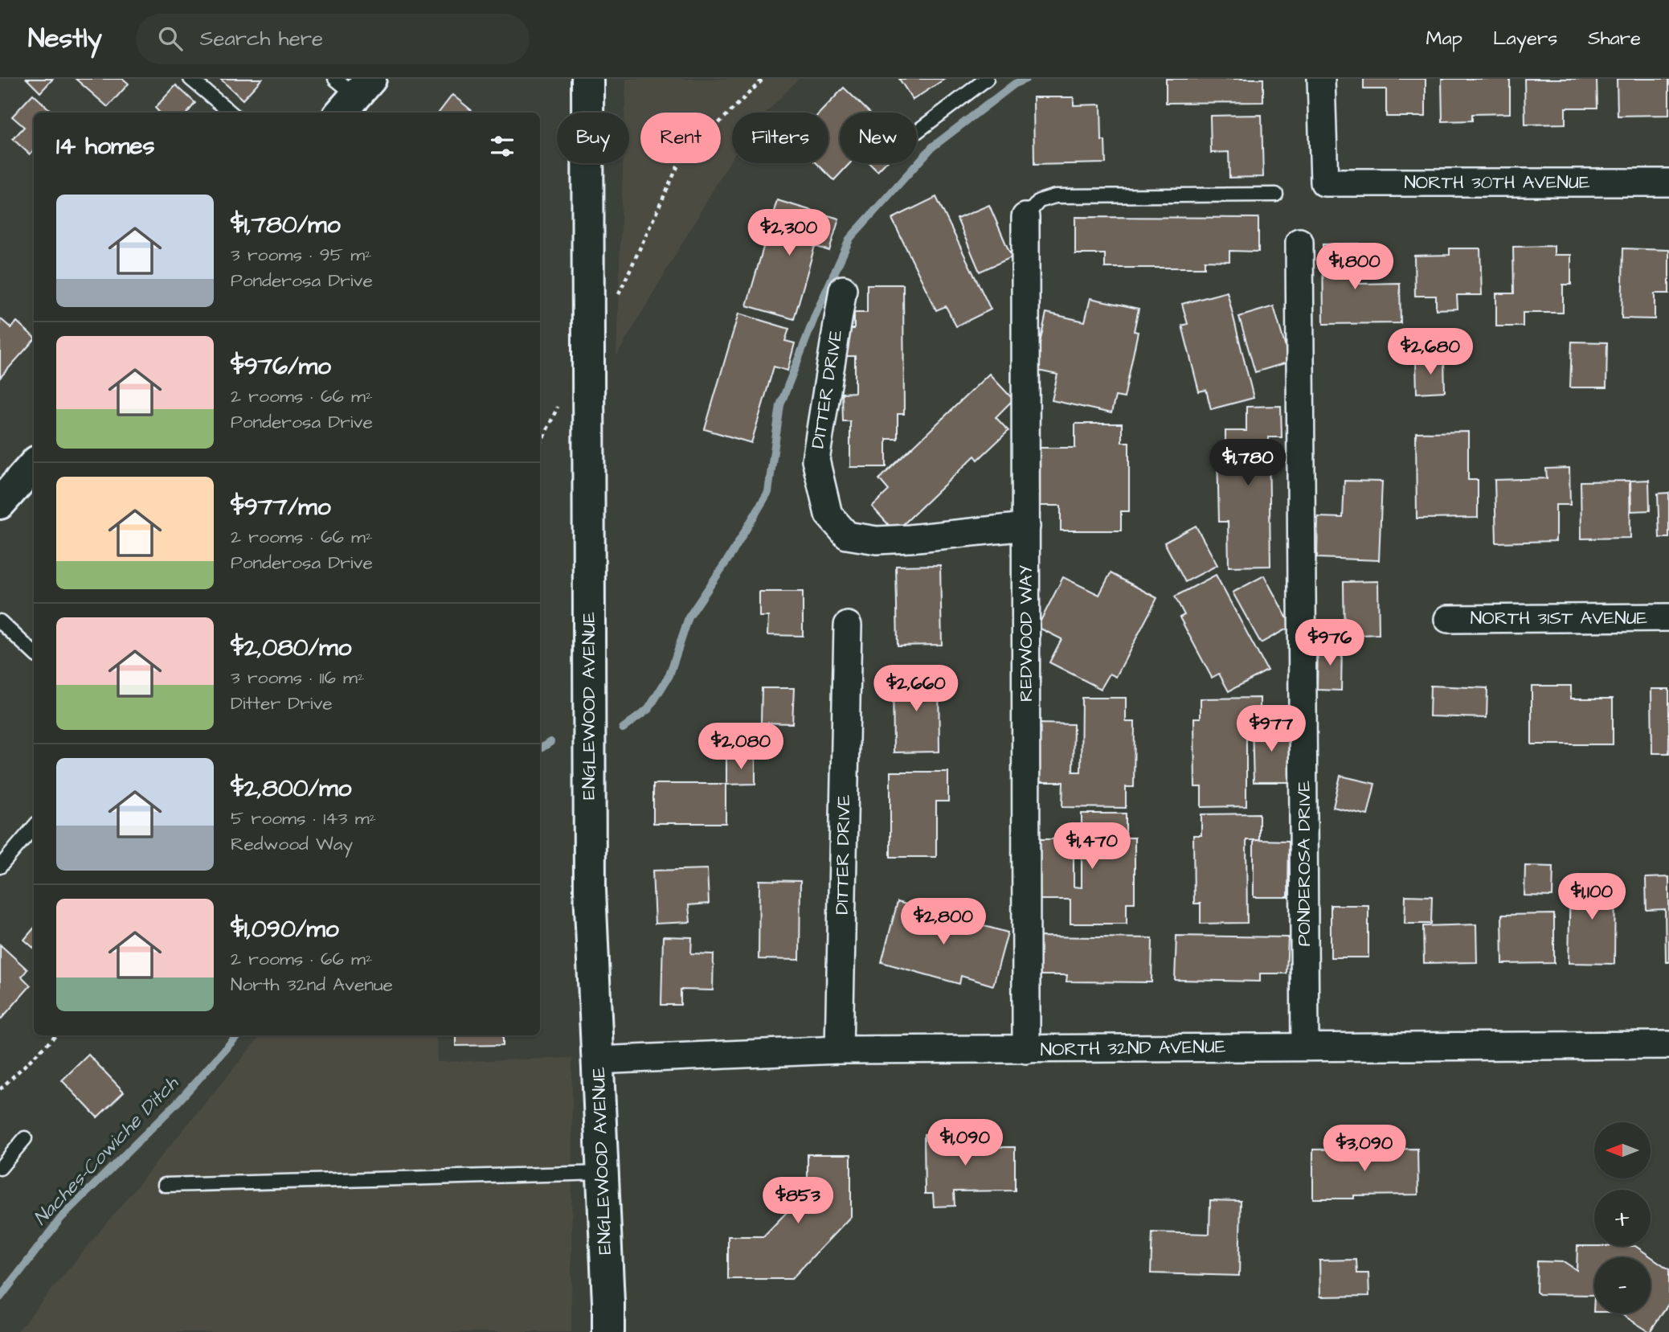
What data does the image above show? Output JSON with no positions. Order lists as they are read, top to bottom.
{
  "streets": {
    "street": [
      "NORTH 30TH AVENUE",
      "DITTER DRIVE",
      "NORTH 31ST AVENUE",
      "REDWOOD WAY",
      "ENGLEWOOD AVENUE",
      "PONDEROSA DRIVE",
      "NORTH 32ND AVENUE"
    ]
  },
  "crossings": [
    ["DITTER DRIVE", "REDWOOD WAY"],
    ["DITTER DRIVE", "NORTH 32ND AVENUE"],
    ["REDWOOD WAY", "NORTH 32ND AVENUE"],
    ["ENGLEWOOD AVENUE", "NORTH 32ND AVENUE"],
    ["PONDEROSA DRIVE", "NORTH 32ND AVENUE"]
  ],
  "water": ["Naches-Cowiche Ditch"],
  "north": "left",
  "page": {
    "header": "Nestly",
    "search": "Search here",
    "nav": ["Map", "Layers", "Share"],
    "chip": [
      "Buy",
      "Rent",
      "Filters",
      "New"
    ],
    "heading": "14 homes",
    "list": [
      {
        "name": "$1,780/mo",
        "note": "3 rooms · 95 m² · Ponderosa Drive"
      },
      {
        "name": "$976/mo",
        "note": "2 rooms · 66 m² · Ponderosa Drive"
      },
      {
        "name": "$977/mo",
        "note": "2 rooms · 66 m² · Ponderosa Drive"
      },
      {
        "name": "$2,080/mo",
        "note": "3 rooms · 116 m² · Ditter Drive"
      },
      {
        "name": "$2,800/mo",
        "note": "5 rooms · 143 m² · Redwood Way"
      },
      {
        "name": "$1,090/mo",
        "note": "2 rooms · 66 m² · North 32nd Avenue"
      }
    ],
    "price": [
      "$2,300",
      "$1,800",
      "$2,680",
      "$1,780",
      "$976",
      "$2,660",
      "$977",
      "$2,080",
      "$1,470",
      "$1,100",
      "$2,800",
      "$1,090",
      "$3,090",
      "$853"
    ],
    "map_buttons": ["+", "−"]
  }
}
